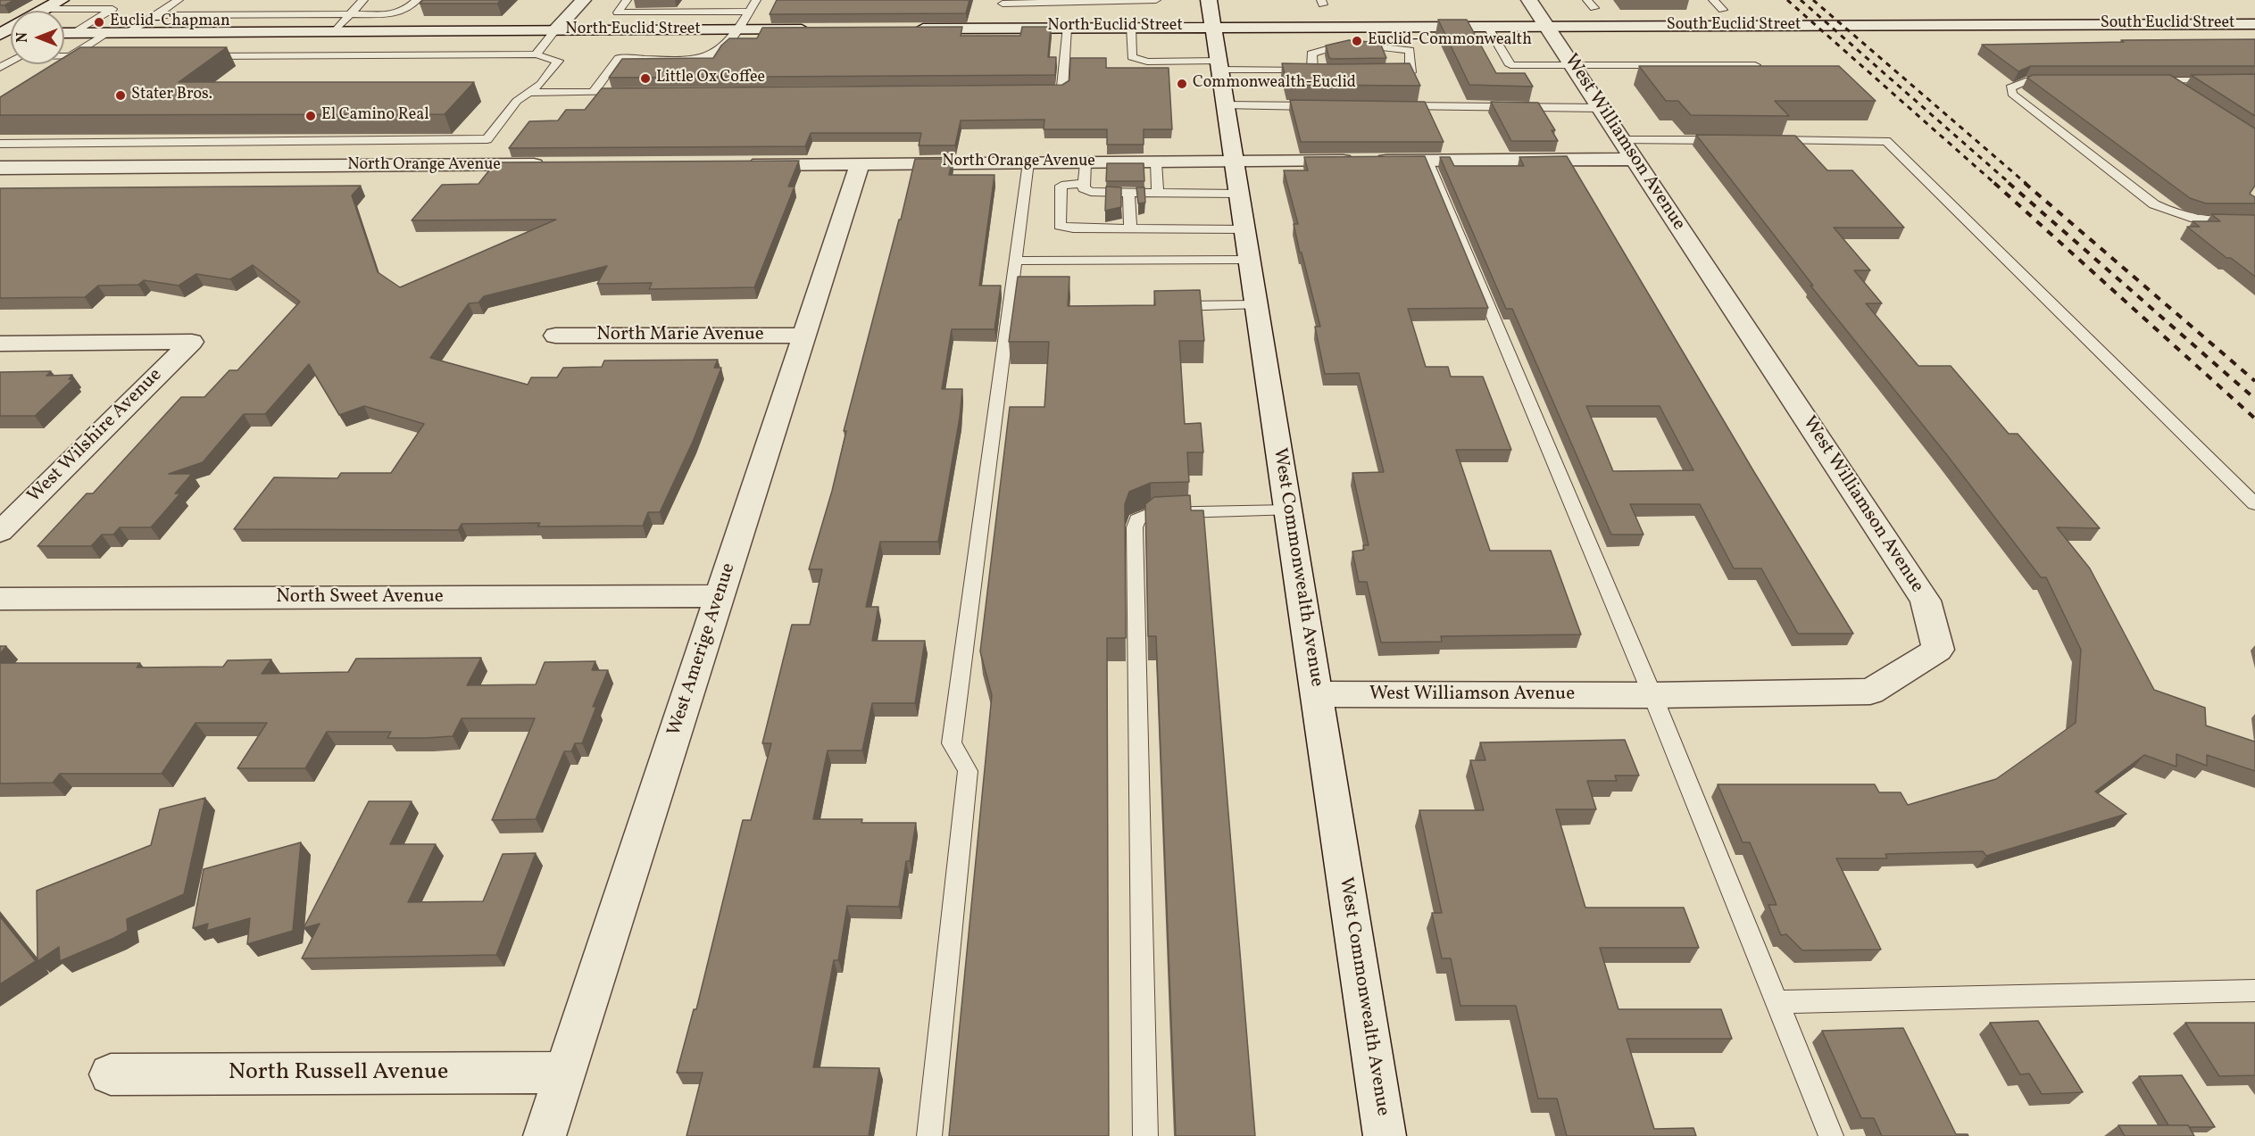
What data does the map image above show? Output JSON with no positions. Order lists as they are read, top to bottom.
{
  "streets": {
    "street": [
      "South Euclid Street",
      "North Euclid Street",
      "West Williamson Avenue",
      "North Orange Avenue",
      "North Marie Avenue",
      "West Wilshire Avenue",
      "West Commonwealth Avenue",
      "North Sweet Avenue",
      "West Amerige Avenue",
      "North Russell Avenue"
    ]
  },
  "crossings": [
    ["South Euclid Street", "North Euclid Street"],
    ["South Euclid Street", "West Williamson Avenue"],
    ["South Euclid Street", "West Commonwealth Avenue"],
    ["North Euclid Street", "West Commonwealth Avenue"],
    ["West Williamson Avenue", "North Orange Avenue"],
    ["West Williamson Avenue", "West Commonwealth Avenue"],
    ["North Orange Avenue", "West Commonwealth Avenue"],
    ["North Orange Avenue", "West Amerige Avenue"],
    ["North Marie Avenue", "West Amerige Avenue"],
    ["North Sweet Avenue", "West Amerige Avenue"],
    ["West Amerige Avenue", "North Russell Avenue"]
  ],
  "places": [
    "Euclid-Chapman",
    "Euclid-Commonwealth",
    "Little Ox Coffee",
    "Commonwealth-Euclid",
    "Stater Bros.",
    "El Camino Real"
  ],
  "north": "left"
}
